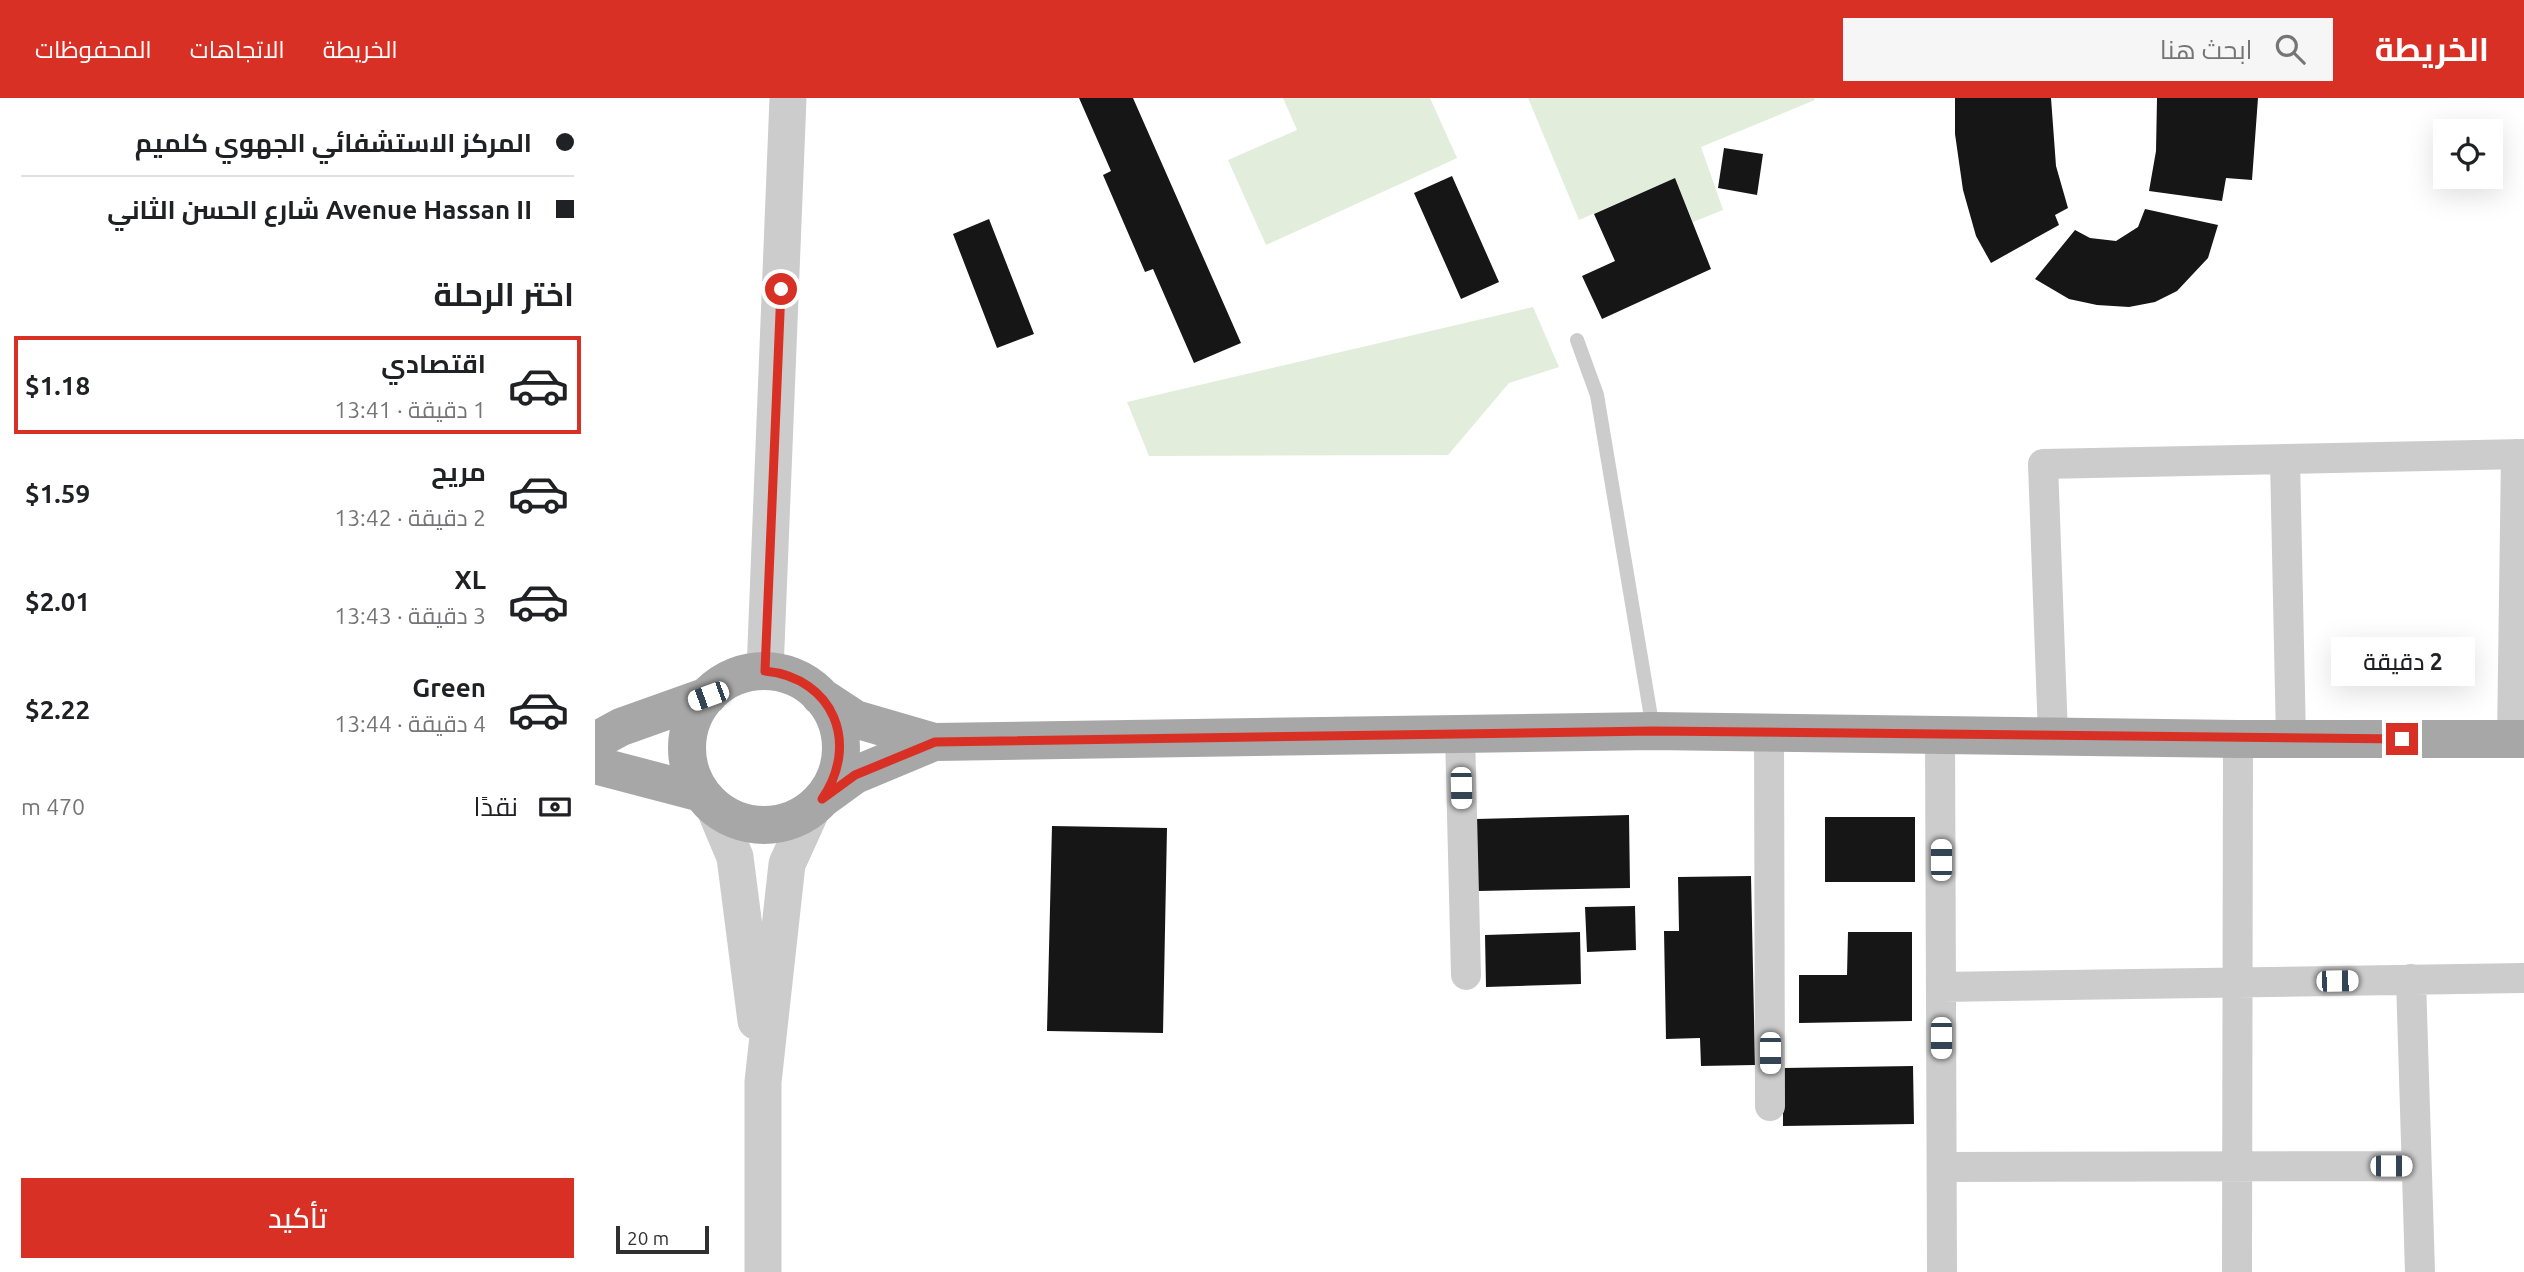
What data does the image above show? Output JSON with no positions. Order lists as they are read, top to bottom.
{
  "scale_bar": "20 m",
  "page": {
    "header": "الخريطة",
    "search": "ابحث هنا",
    "nav": ["الخريطة", "الاتجاهات", "المحفوظات"],
    "banner": ["المركز الاستشفائي الجهوي كلميم", "Avenue Hassan II شارع الحسن الثاني"],
    "heading": "اختر الرحلة",
    "list": [
      {
        "name": "اقتصادي",
        "note": "1 دقيقة · 13:41",
        "value": "$1.18"
      },
      {
        "name": "مريح",
        "note": "2 دقيقة · 13:42",
        "value": "$1.59"
      },
      {
        "name": "XL",
        "note": "3 دقيقة · 13:43",
        "value": "$2.01"
      },
      {
        "name": "Green",
        "note": "4 دقيقة · 13:44",
        "value": "$2.22"
      }
    ],
    "bubble": "2 دقيقة",
    "pay": ["نقدًا", "470 m"],
    "buttons": "تأكيد",
    "scale": "20 m"
  }
}
